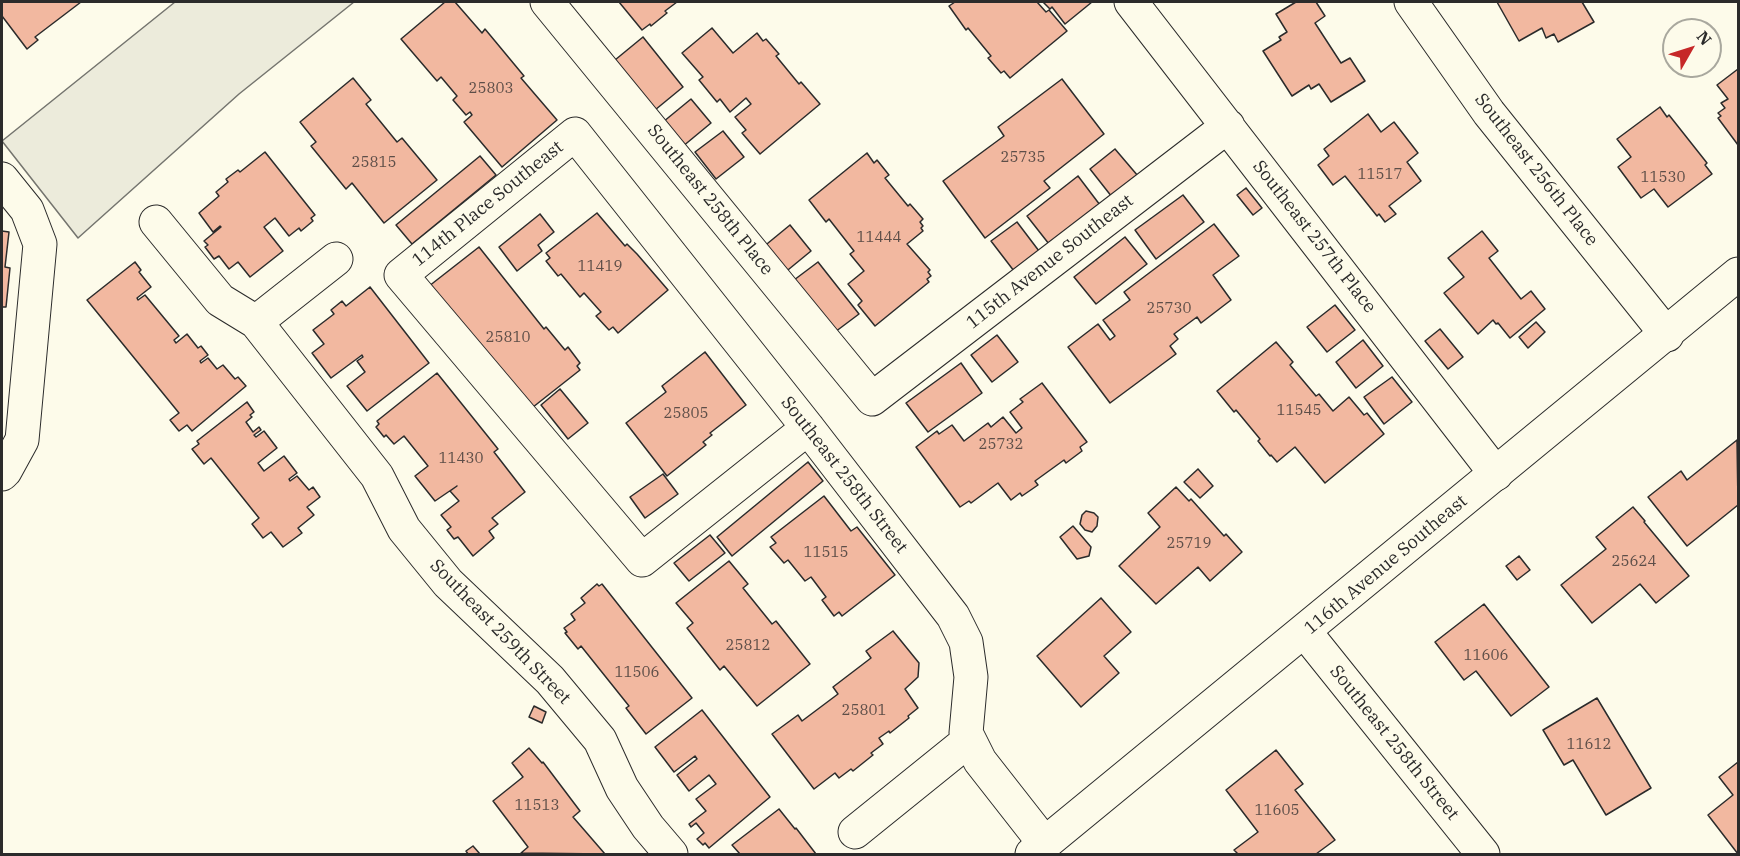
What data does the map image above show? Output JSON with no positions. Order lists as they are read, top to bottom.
{
  "streets": {
    "street": [
      "Southeast 256th Place",
      "Southeast 258th Place",
      "114th Place Southeast",
      "Southeast 257th Place",
      "115th Avenue Southeast",
      "Southeast 258th Street",
      "116th Avenue Southeast",
      "Southeast 259th Street"
    ]
  },
  "crossings": [
    ["Southeast 256th Place", "116th Avenue Southeast"],
    ["Southeast 258th Place", "115th Avenue Southeast"],
    ["114th Place Southeast", "Southeast 258th Street"],
    ["Southeast 257th Place", "115th Avenue Southeast"],
    ["Southeast 257th Place", "116th Avenue Southeast"],
    ["Southeast 258th Street", "116th Avenue Southeast"]
  ],
  "house_numbers": [
    "25803",
    "25735",
    "25815",
    "11517",
    "11530",
    "11444",
    "11419",
    "25730",
    "25810",
    "11545",
    "25805",
    "25732",
    "11430",
    "25719",
    "11515",
    "25624",
    "25812",
    "11606",
    "11506",
    "25801",
    "11612",
    "11513",
    "11605"
  ],
  "north": "top right"
}
